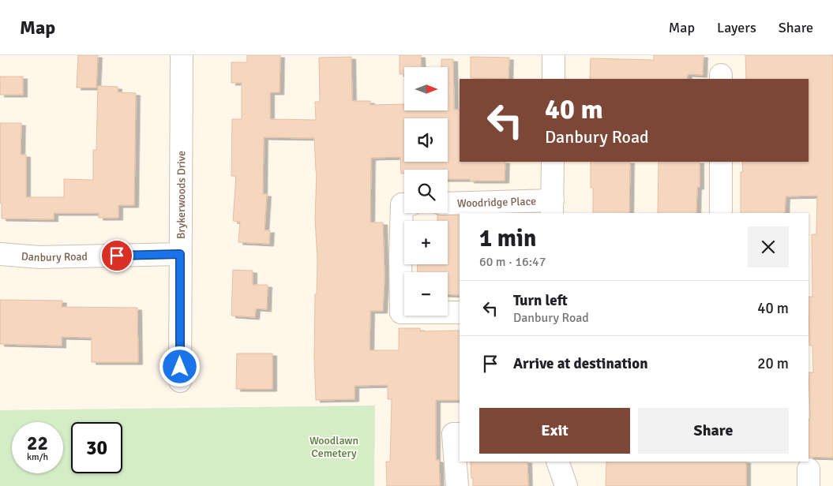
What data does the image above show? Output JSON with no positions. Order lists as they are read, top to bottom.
{
  "streets": {
    "street": ["Brykerwoods Drive", "Woodridge Place", "Danbury Road"]
  },
  "crossings": [
    ["Brykerwoods Drive", "Danbury Road"]
  ],
  "parks": ["Woodlawn Cemetery"],
  "north": "right",
  "page": {
    "header": "Map",
    "nav": ["Map", "Layers", "Share"],
    "map_buttons": ["+", "−"],
    "turn": ["40 m", "Danbury Road"],
    "heading": ["1 min", "60 m · 16:47"],
    "list": [
      {
        "name": "Turn left",
        "note": "Danbury Road",
        "value": "40 m"
      },
      {
        "name": "Arrive at destination",
        "value": "20 m"
      }
    ],
    "buttons": ["Exit", "Share"],
    "speed": "22 km/h",
    "limit": "30"
  }
}
